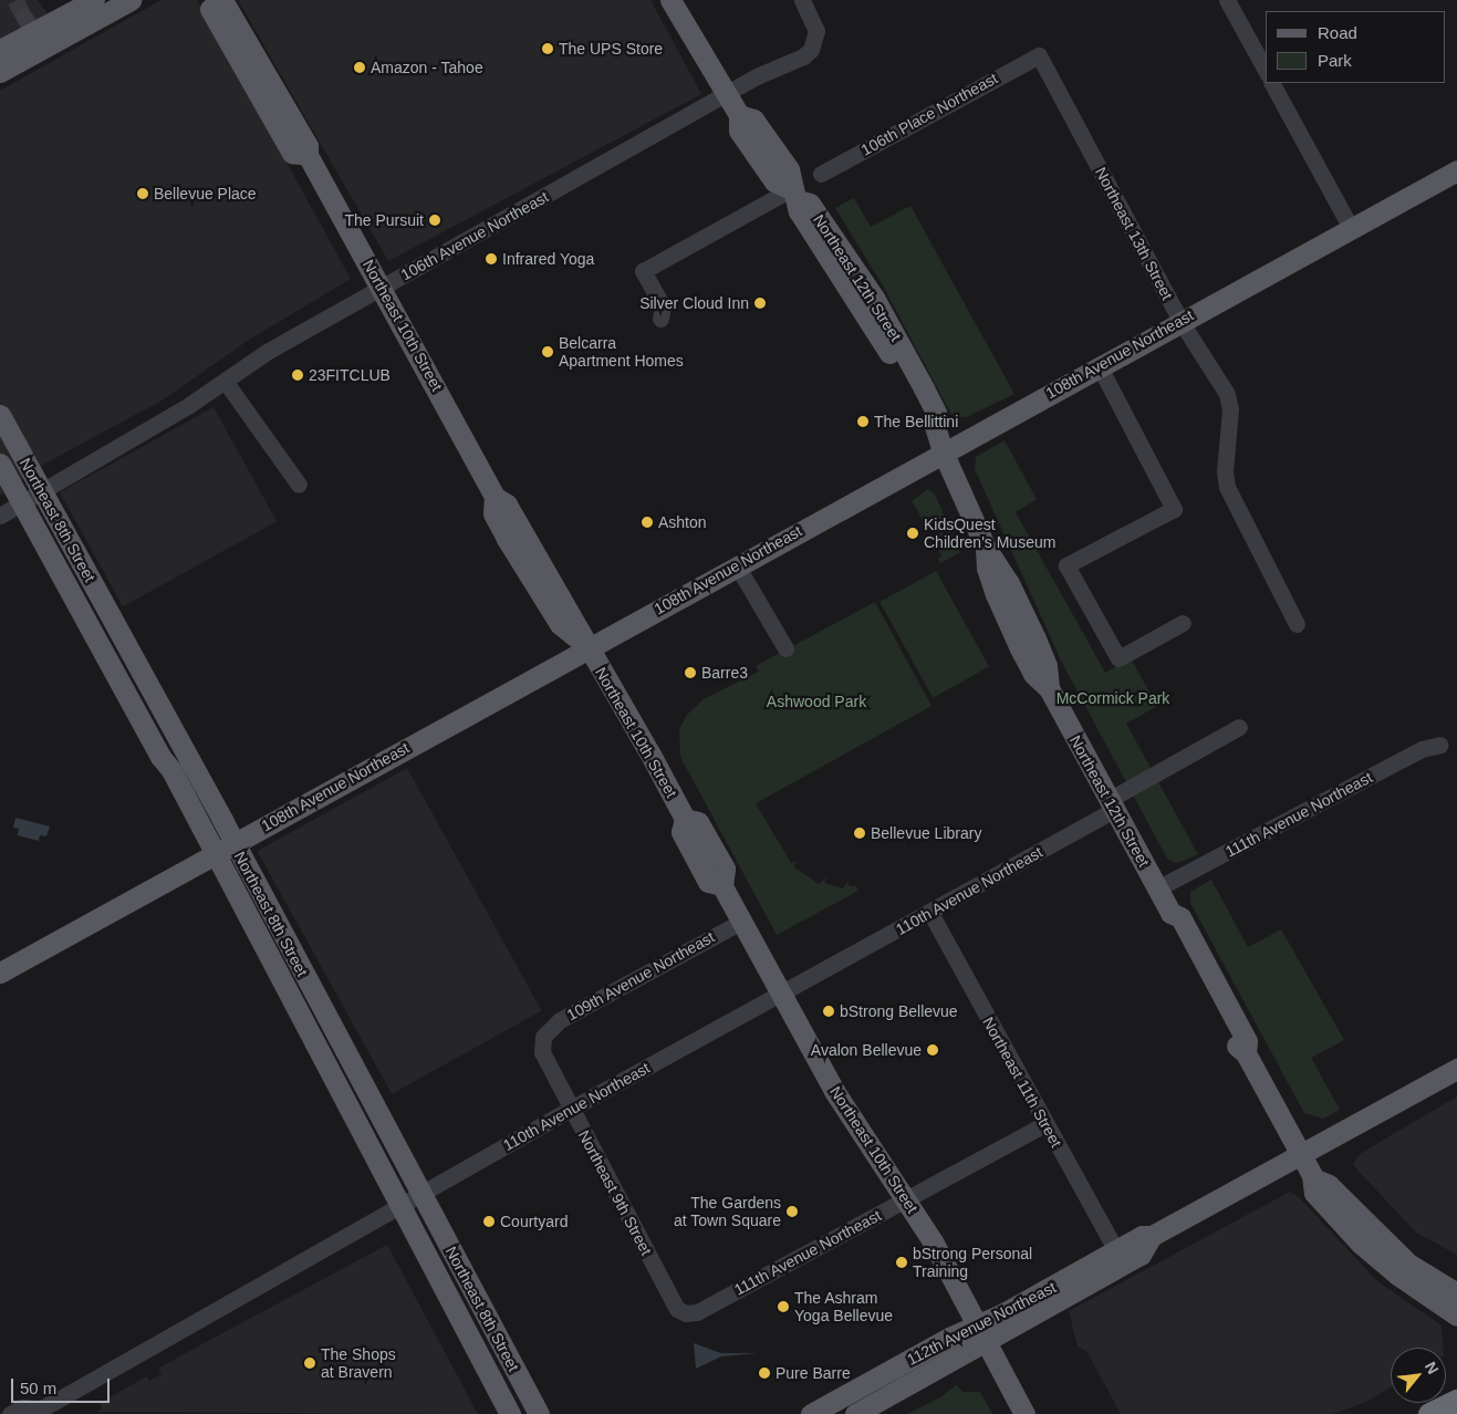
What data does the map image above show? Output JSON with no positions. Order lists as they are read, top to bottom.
{
  "streets": {
    "main road": [
      "Northeast 12th Street",
      "Northeast 10th Street",
      "108th Avenue Northeast",
      "Northeast 8th Street",
      "112th Avenue Northeast"
    ],
    "street": [
      "106th Place Northeast",
      "Northeast 13th Street",
      "106th Avenue Northeast",
      "111th Avenue Northeast",
      "110th Avenue Northeast",
      "109th Avenue Northeast",
      "Northeast 11th Street",
      "Northeast 9th Street"
    ]
  },
  "crossings": [
    ["106th Place Northeast", "Northeast 13th Street"],
    ["Northeast 13th Street", "108th Avenue Northeast"],
    ["106th Avenue Northeast", "Northeast 10th Street"],
    ["106th Avenue Northeast", "Northeast 8th Street"],
    ["Northeast 12th Street", "108th Avenue Northeast"],
    ["Northeast 12th Street", "111th Avenue Northeast"],
    ["Northeast 12th Street", "110th Avenue Northeast"],
    ["Northeast 12th Street", "112th Avenue Northeast"],
    ["Northeast 10th Street", "108th Avenue Northeast"],
    ["Northeast 10th Street", "111th Avenue Northeast"],
    ["Northeast 10th Street", "110th Avenue Northeast"],
    ["Northeast 10th Street", "109th Avenue Northeast"],
    ["Northeast 10th Street", "112th Avenue Northeast"],
    ["108th Avenue Northeast", "Northeast 8th Street"],
    ["Northeast 8th Street", "110th Avenue Northeast"],
    ["111th Avenue Northeast", "Northeast 11th Street"],
    ["111th Avenue Northeast", "Northeast 9th Street"],
    ["110th Avenue Northeast", "Northeast 11th Street"],
    ["110th Avenue Northeast", "Northeast 9th Street"],
    ["109th Avenue Northeast", "Northeast 9th Street"],
    ["Northeast 11th Street", "112th Avenue Northeast"]
  ],
  "parks": ["McCormick Park", "Ashwood Park"],
  "places": [
    "The UPS Store",
    "Amazon - Tahoe",
    "Bellevue Place",
    "The Pursuit",
    "Infrared Yoga",
    "Silver Cloud Inn",
    "Belcarra Apartment Homes",
    "23FITCLUB",
    "The Bellittini",
    "Ashton",
    "KidsQuest Children's Museum",
    "Barre3",
    "Bellevue Library",
    "bStrong Bellevue",
    "Avalon Bellevue",
    "The Gardens at Town Square",
    "Courtyard",
    "bStrong Personal Training",
    "The Ashram Yoga Bellevue",
    "The Shops at Bravern",
    "Pure Barre"
  ],
  "legend": ["Road", "Park"],
  "scale_bar": "50 m",
  "north": "top right"
}
